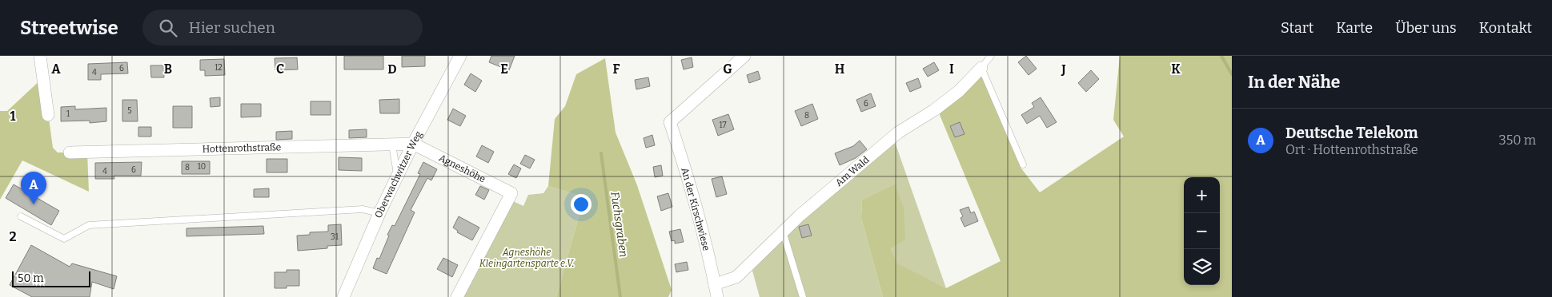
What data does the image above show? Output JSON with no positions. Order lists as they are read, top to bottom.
{
  "streets": {
    "street": [
      "Hottenrothstraße",
      "Agneshöhe",
      "Am Wald",
      "Oberwachwitzer Weg",
      "An der Kirschwiese"
    ]
  },
  "crossings": [
    ["Hottenrothstraße", "Agneshöhe"],
    ["Hottenrothstraße", "Oberwachwitzer Weg"],
    ["Agneshöhe", "Oberwachwitzer Weg"],
    ["Am Wald", "An der Kirschwiese"]
  ],
  "water": ["Fuchsgraben"],
  "parks": ["Agneshöhe Kleingartensparte e.V."],
  "house_numbers": [
    "12",
    "6",
    "4",
    "6",
    "5",
    "1",
    "8",
    "17",
    "10",
    "8",
    "6",
    "4",
    "31"
  ],
  "scale_bar": "50 m",
  "page": {
    "header": "Streetwise",
    "search": "Hier suchen",
    "nav": [
      "Start",
      "Karte",
      "Über uns",
      "Kontakt"
    ],
    "heading": "In der Nähe",
    "list": [
      {
        "mark": "A",
        "name": "Deutsche Telekom",
        "note": "Ort · Hottenrothstraße",
        "value": "350 m"
      }
    ],
    "pins": "A",
    "map_buttons": ["+", "−"],
    "scale": "50 m"
  },
  "grid": {
    "columns": [
      "A",
      "B",
      "C",
      "D",
      "E",
      "F",
      "G",
      "H",
      "I",
      "J",
      "K"
    ],
    "rows": ["1", "2"]
  }
}
